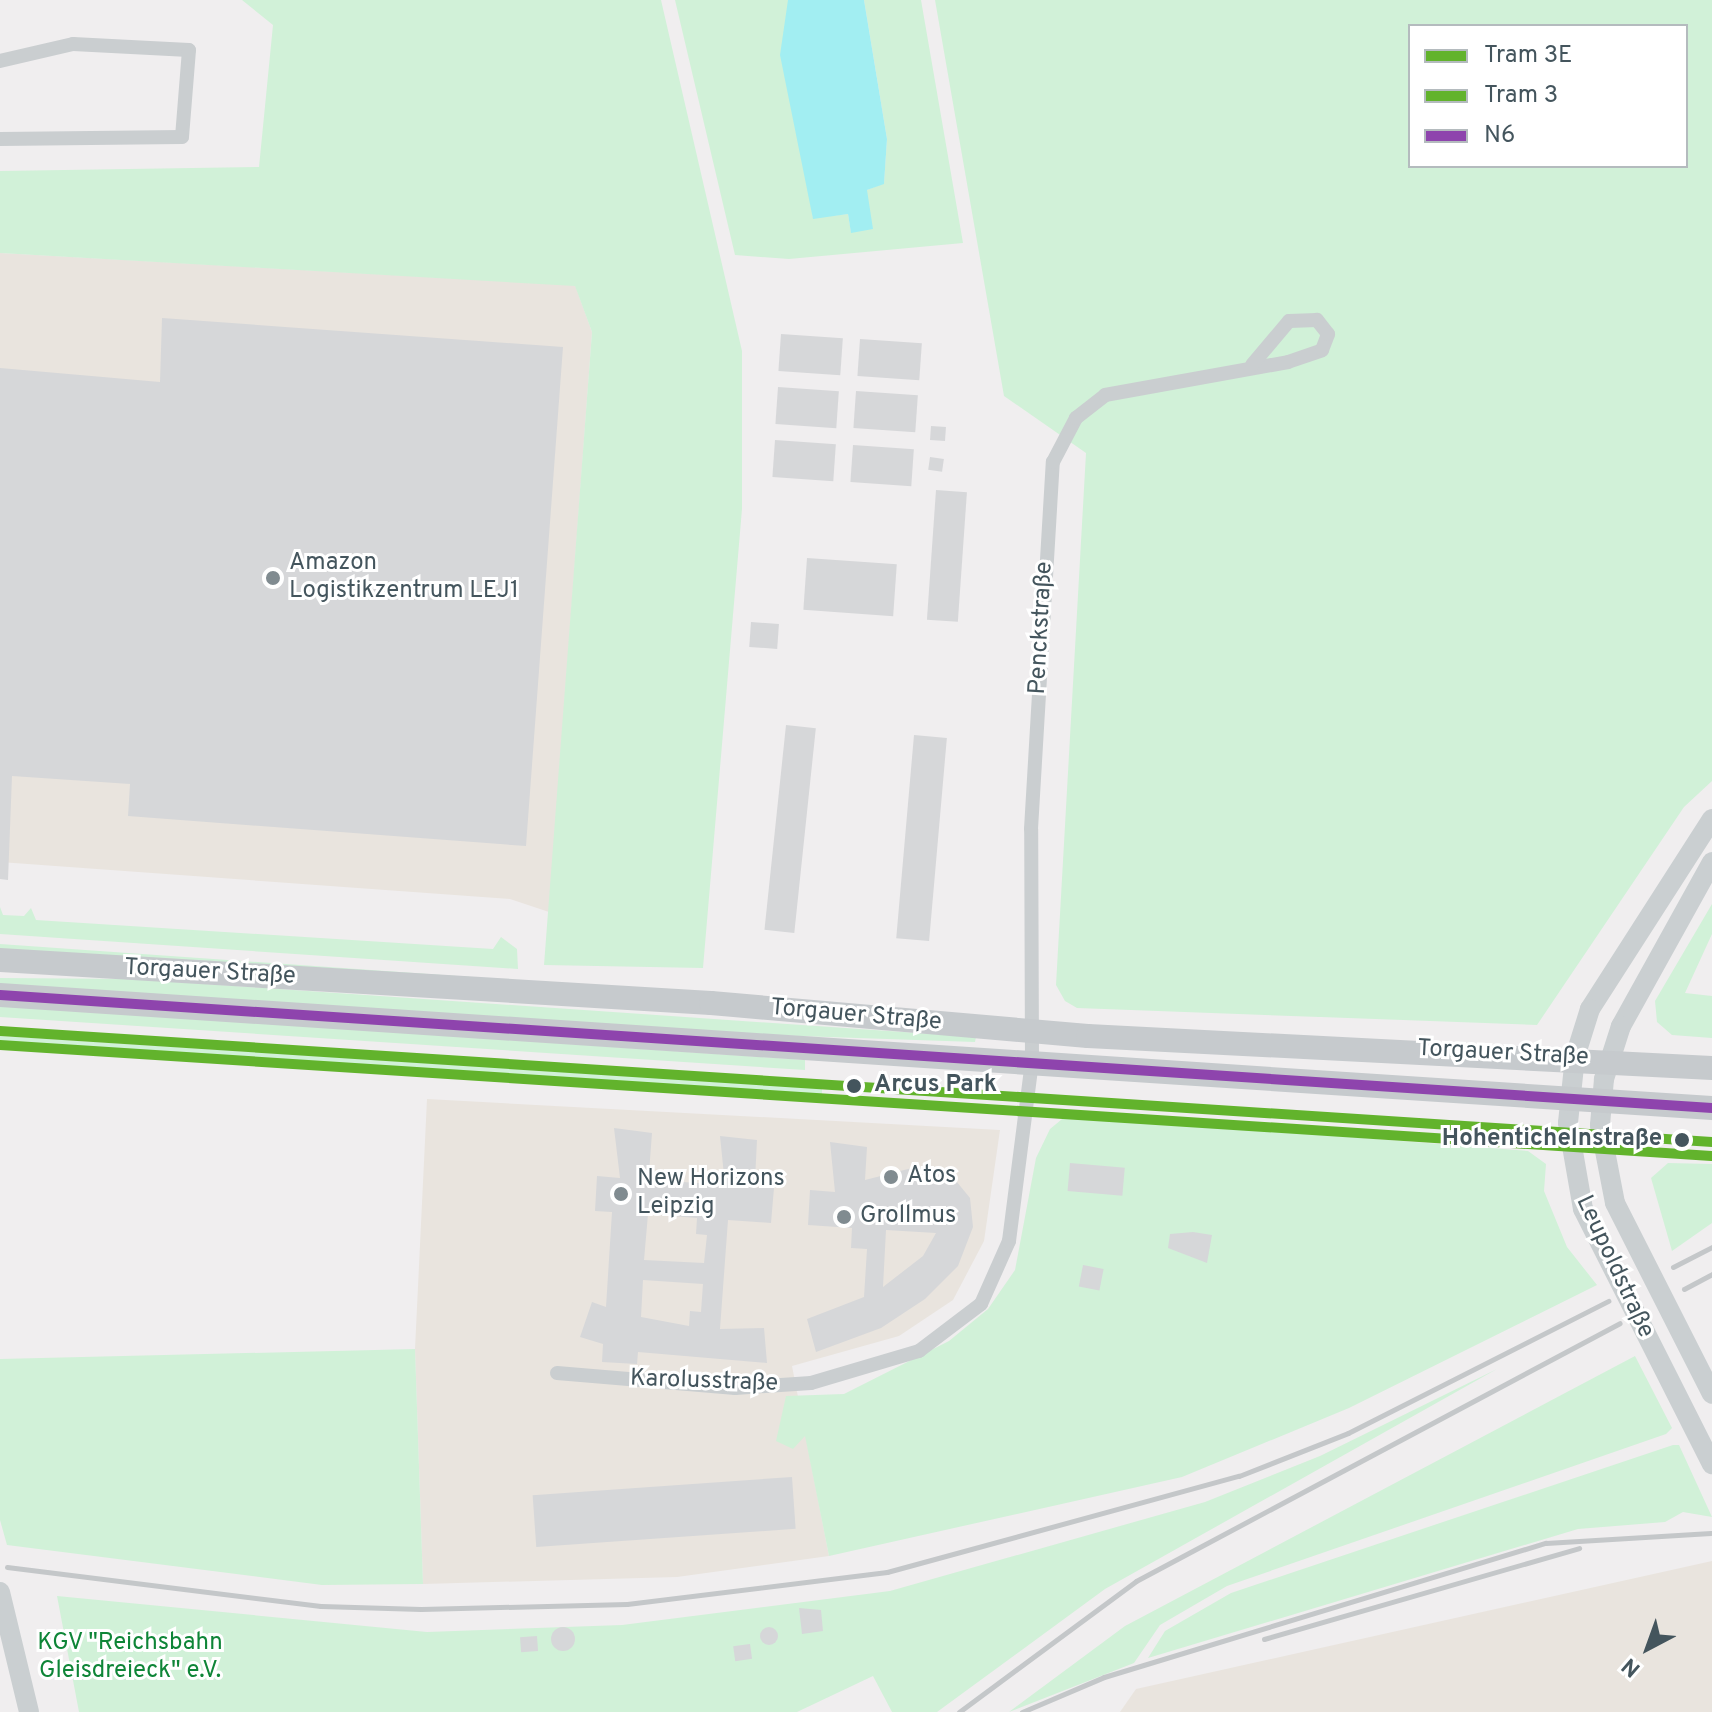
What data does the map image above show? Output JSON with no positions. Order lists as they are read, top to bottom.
{
  "streets": {
    "main road": ["Torgauer Straße", "Leupoldstraße"],
    "street": ["Penckstraße", "Karolusstraße"]
  },
  "crossings": [
    ["Penckstraße", "Torgauer Straße"],
    ["Penckstraße", "Karolusstraße"],
    ["Torgauer Straße", "Leupoldstraße"],
    ["Torgauer Straße", "Karolusstraße"]
  ],
  "parks": ["KGV \"Reichsbahn Gleisdreieck\" e.V."],
  "places": [
    "Amazon Logistikzentrum LEJ1",
    "Arcus Park",
    "Hohentichelnstraße",
    "Atos",
    "New Horizons Leipzig",
    "Grollmus"
  ],
  "lines": ["transit line N6", "tram line 3E", "tram line 3"],
  "legend": ["Tram 3E", "Tram 3", "N6"],
  "north": "bottom left"
}
